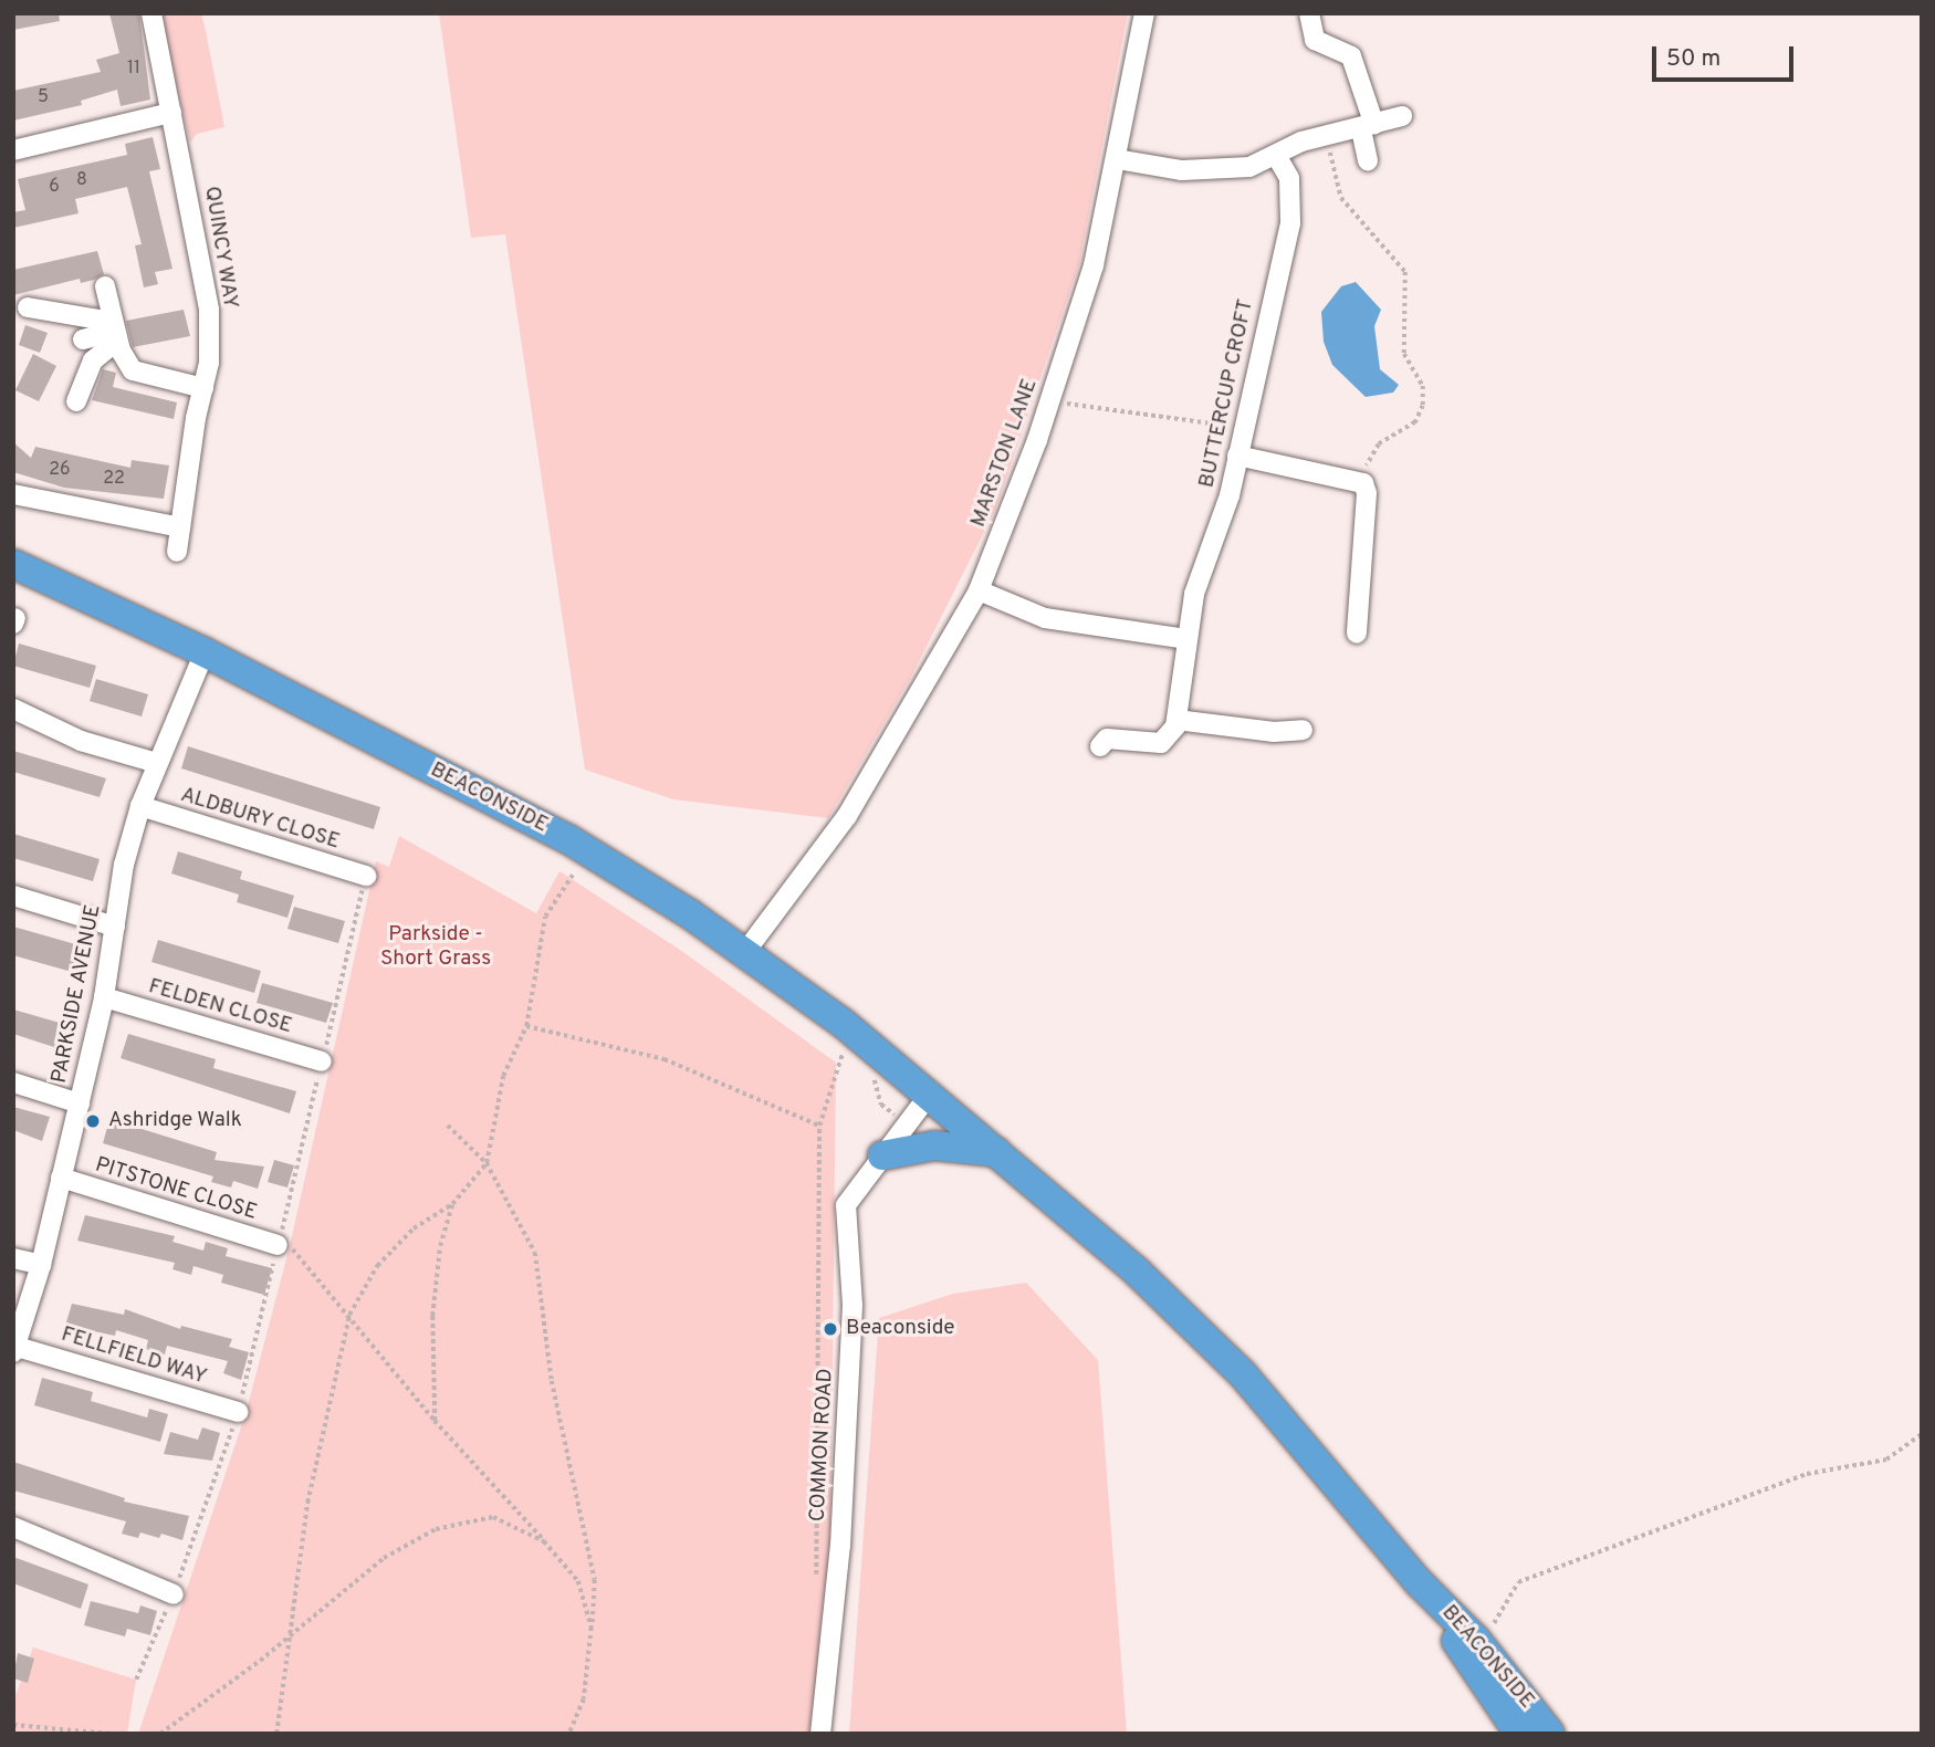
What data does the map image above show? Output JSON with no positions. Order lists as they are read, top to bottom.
{
  "streets": {
    "highway": ["BEACONSIDE"],
    "street": [
      "QUINCY WAY",
      "BUTTERCUP CROFT",
      "MARSTON LANE",
      "ALDBURY CLOSE",
      "PARKSIDE AVENUE",
      "FELDEN CLOSE",
      "PITSTONE CLOSE",
      "FELLFIELD WAY",
      "COMMON ROAD"
    ]
  },
  "crossings": [
    ["MARSTON LANE", "BEACONSIDE"],
    ["BEACONSIDE", "PARKSIDE AVENUE"],
    ["BEACONSIDE", "COMMON ROAD"],
    ["ALDBURY CLOSE", "PARKSIDE AVENUE"],
    ["PARKSIDE AVENUE", "FELDEN CLOSE"],
    ["PARKSIDE AVENUE", "PITSTONE CLOSE"],
    ["PARKSIDE AVENUE", "FELLFIELD WAY"]
  ],
  "parks": ["Parkside - Short Grass"],
  "places": ["Ashridge Walk", "Beaconside"],
  "house_numbers": [
    "11",
    "5",
    "8",
    "6",
    "26",
    "22"
  ],
  "scale_bar": "50 m"
}
